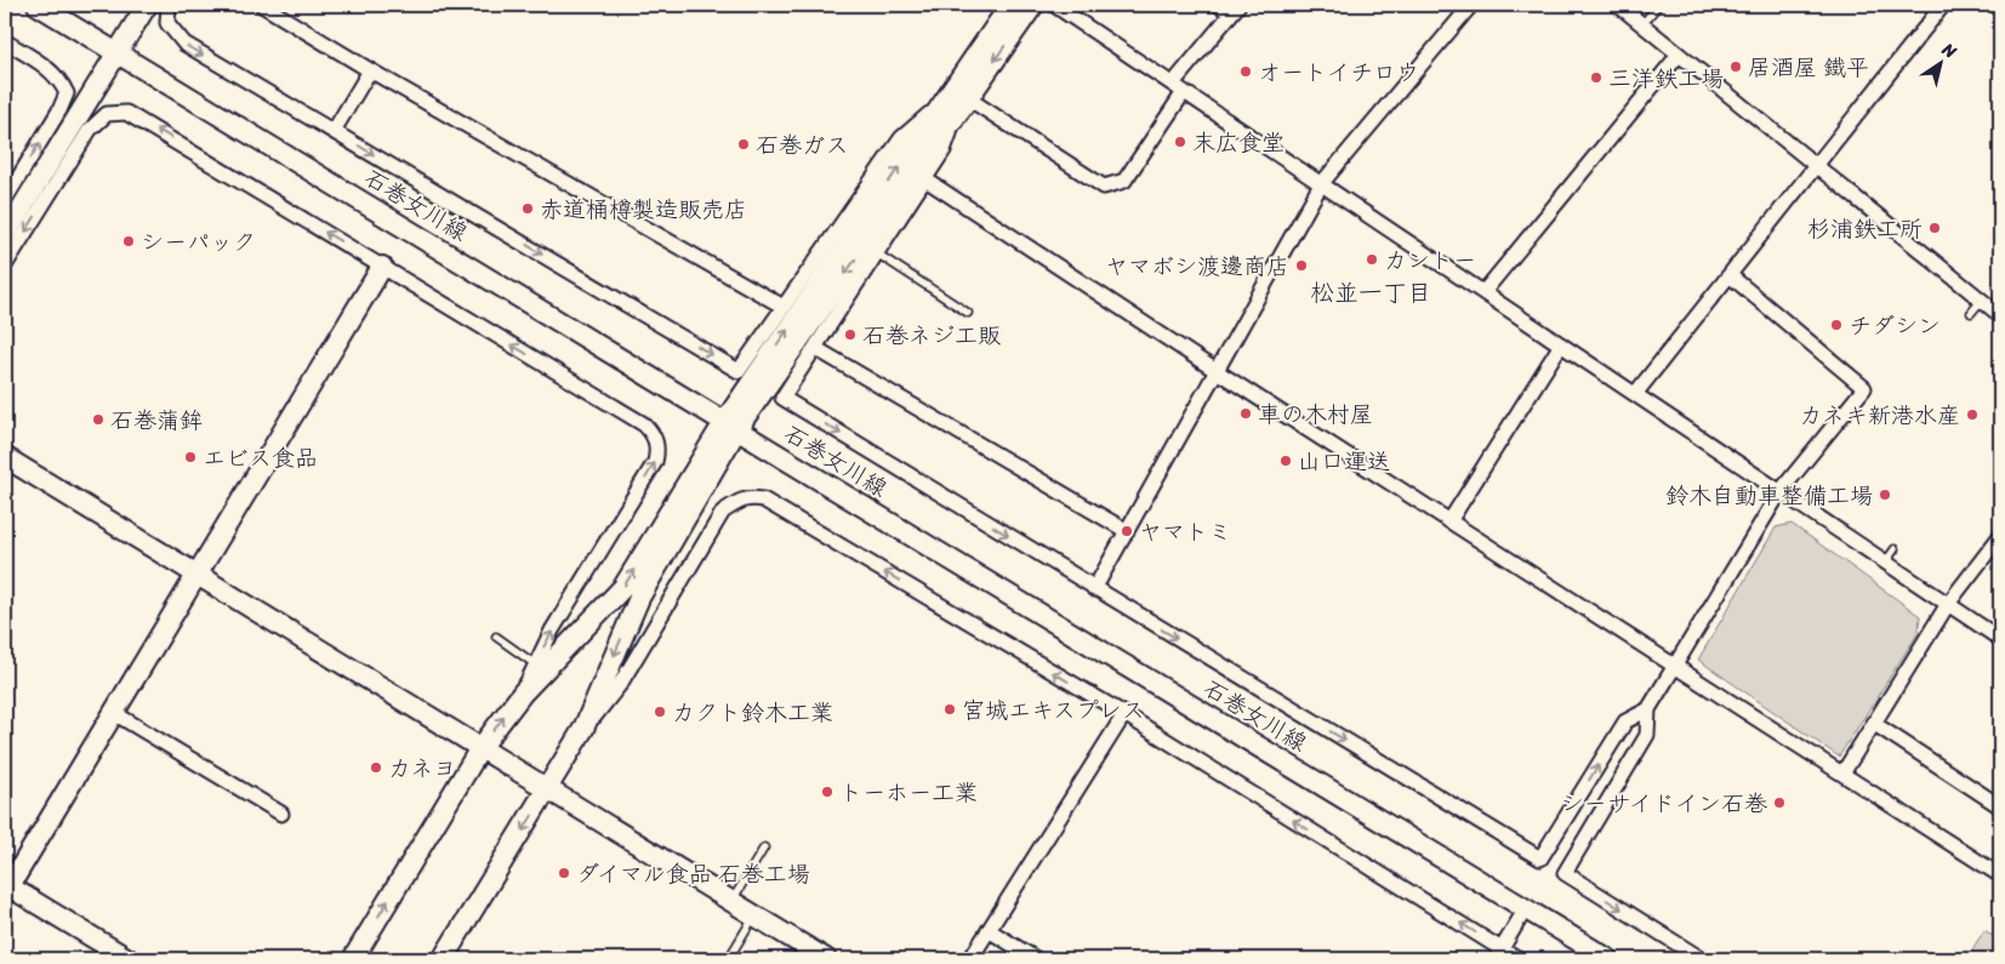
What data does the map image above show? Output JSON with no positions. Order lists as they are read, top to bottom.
{
  "streets": {
    "street": ["石巻女川線"]
  },
  "districts": ["松並一丁目"],
  "places": [
    "居酒屋 鐵平",
    "オートイチロウ",
    "三洋鉄工場",
    "末広食堂",
    "石巻ガス",
    "赤道桶樽製造販売店",
    "杉浦鉄工所",
    "シーパック",
    "カントー",
    "ヤマボシ渡邊商店",
    "チダシン",
    "石巻ネジ工販",
    "車の木村屋",
    "カネキ新港水産",
    "石巻蒲鉾",
    "エビス食品",
    "山口運送",
    "鈴木自動車整備工場",
    "ヤマトミ",
    "宮城エキスプレス",
    "カクト鈴木工業",
    "カネヨ",
    "トーホー工業",
    "シーサイドイン石巻",
    "ダイマル食品 石巻工場"
  ],
  "north": "top right"
}
